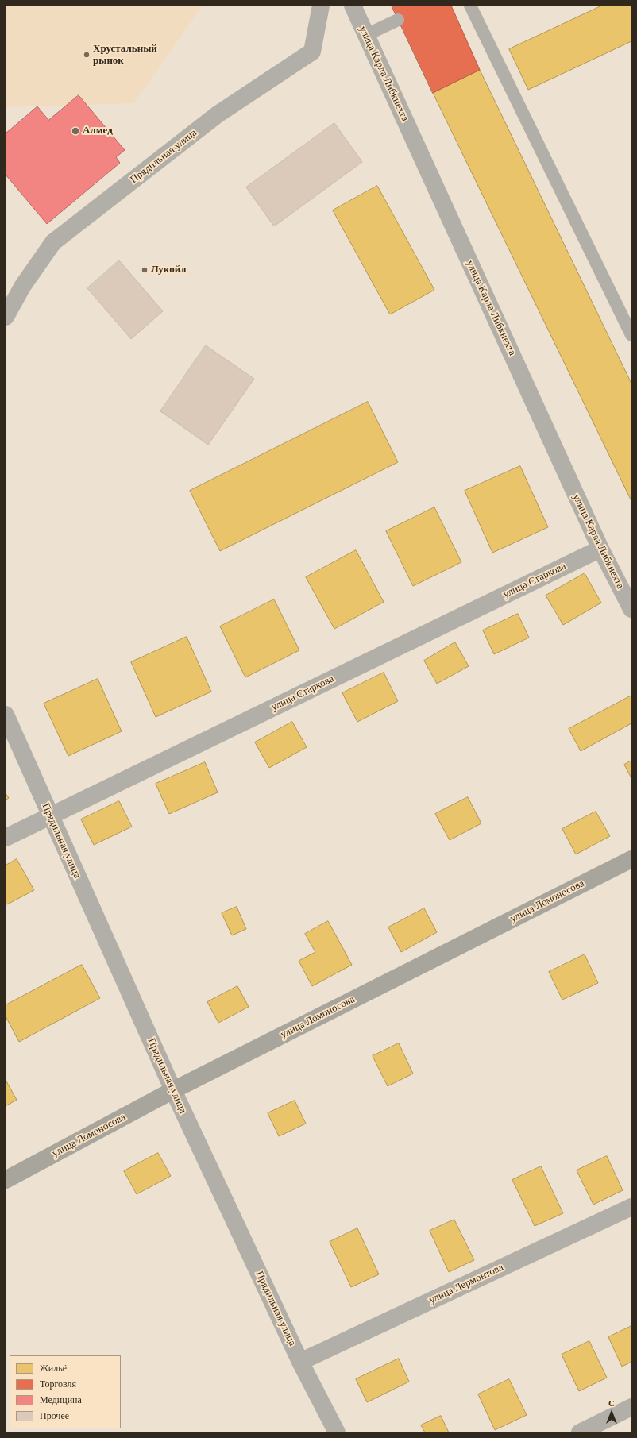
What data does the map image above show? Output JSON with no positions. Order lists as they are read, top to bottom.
{
  "streets": {
    "main road": ["улица Ломоносова"],
    "street": [
      "улица Карла Либкнехта",
      "Прядильная улица",
      "улица Старкова",
      "улица Лермонтова"
    ]
  },
  "crossings": [
    ["улица Карла Либкнехта", "улица Старкова"],
    ["Прядильная улица", "улица Старкова"],
    ["Прядильная улица", "улица Ломоносова"],
    ["Прядильная улица", "улица Лермонтова"]
  ],
  "places": ["Хрустальный рынок", "Алмед", "Лукойл"],
  "legend": [
    "Жильё",
    "Торговля",
    "Медицина",
    "Прочее"
  ],
  "north": "top"
}
